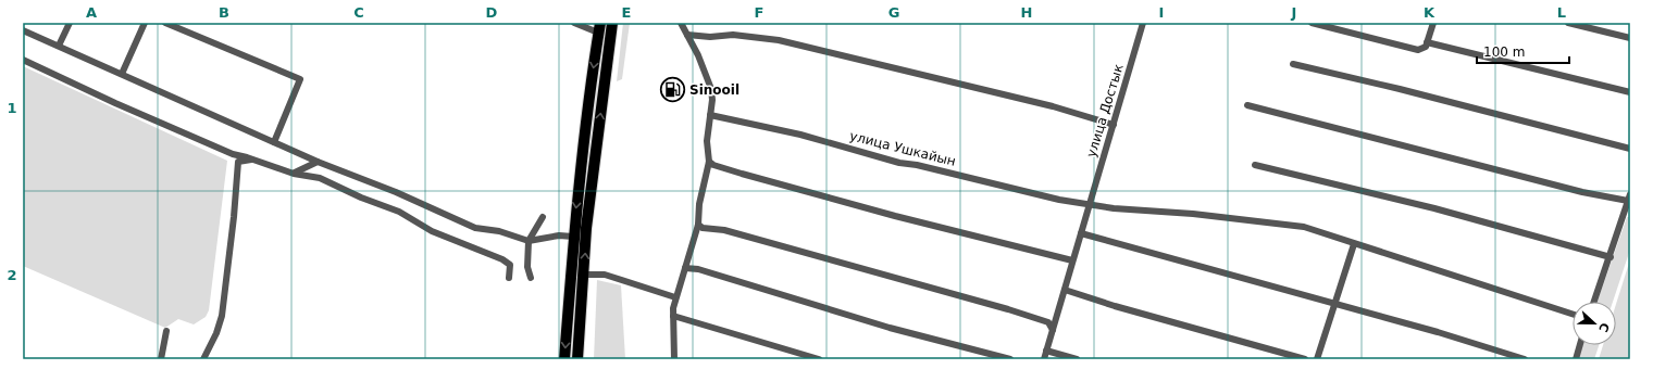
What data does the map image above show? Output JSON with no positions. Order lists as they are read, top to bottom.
{
  "streets": {
    "street": ["улица Достык", "улица Ушкайын"]
  },
  "crossings": [
    ["улица Достык", "улица Ушкайын"]
  ],
  "places": {
    "fuel station": ["Sinooil"]
  },
  "scale_bar": "100 m",
  "north": "right",
  "grid": {
    "columns": [
      "A",
      "B",
      "C",
      "D",
      "E",
      "F",
      "G",
      "H",
      "I",
      "J",
      "K",
      "L"
    ],
    "rows": ["1", "2"]
  }
}
